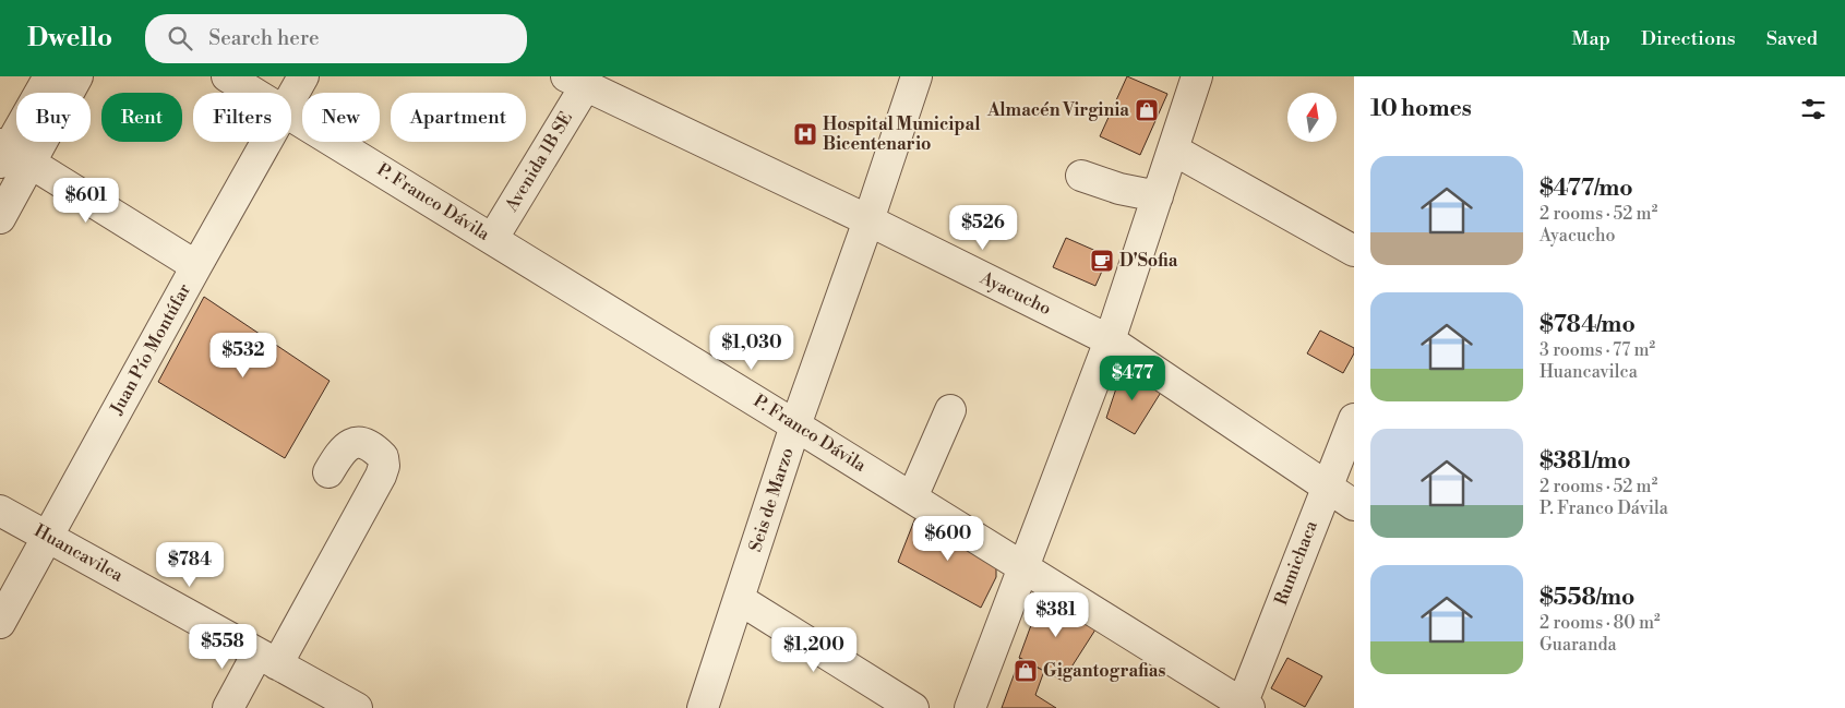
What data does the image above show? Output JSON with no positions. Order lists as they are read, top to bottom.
{
  "streets": {
    "street": [
      "Avenida 1B SE",
      "P. Franco Dávila",
      "Ayacucho",
      "Juan Pío Montúfar",
      "Seis de Marzo",
      "Huancavilca",
      "Rumichaca"
    ]
  },
  "crossings": [
    ["Avenida 1B SE", "P. Franco Dávila"],
    ["Avenida 1B SE", "Ayacucho"],
    ["P. Franco Dávila", "Seis de Marzo"],
    ["P. Franco Dávila", "Rumichaca"],
    ["Ayacucho", "Seis de Marzo"],
    ["Ayacucho", "Rumichaca"],
    ["Juan Pío Montúfar", "Huancavilca"]
  ],
  "places": {
    "shop": ["Almacén Virginia", "Gigantografias"],
    "hospital": ["Hospital Municipal Bicentenario"],
    "cafe": ["D'Sofia"]
  },
  "north": "top",
  "page": {
    "header": "Dwello",
    "search": "Search here",
    "nav": ["Map", "Directions", "Saved"],
    "heading": "10 homes",
    "chip": [
      "Buy",
      "Rent",
      "Filters",
      "New",
      "Apartment"
    ],
    "list": [
      {
        "name": "$477/mo",
        "note": "2 rooms · 52 m² · Ayacucho"
      },
      {
        "name": "$784/mo",
        "note": "3 rooms · 77 m² · Huancavilca"
      },
      {
        "name": "$381/mo",
        "note": "2 rooms · 52 m² · P. Franco Dávila"
      },
      {
        "name": "$558/mo",
        "note": "2 rooms · 80 m² · Guaranda"
      }
    ],
    "price": [
      "$601",
      "$526",
      "$1,030",
      "$532",
      "$477",
      "$600",
      "$784",
      "$381",
      "$558",
      "$1,200"
    ]
  }
}
